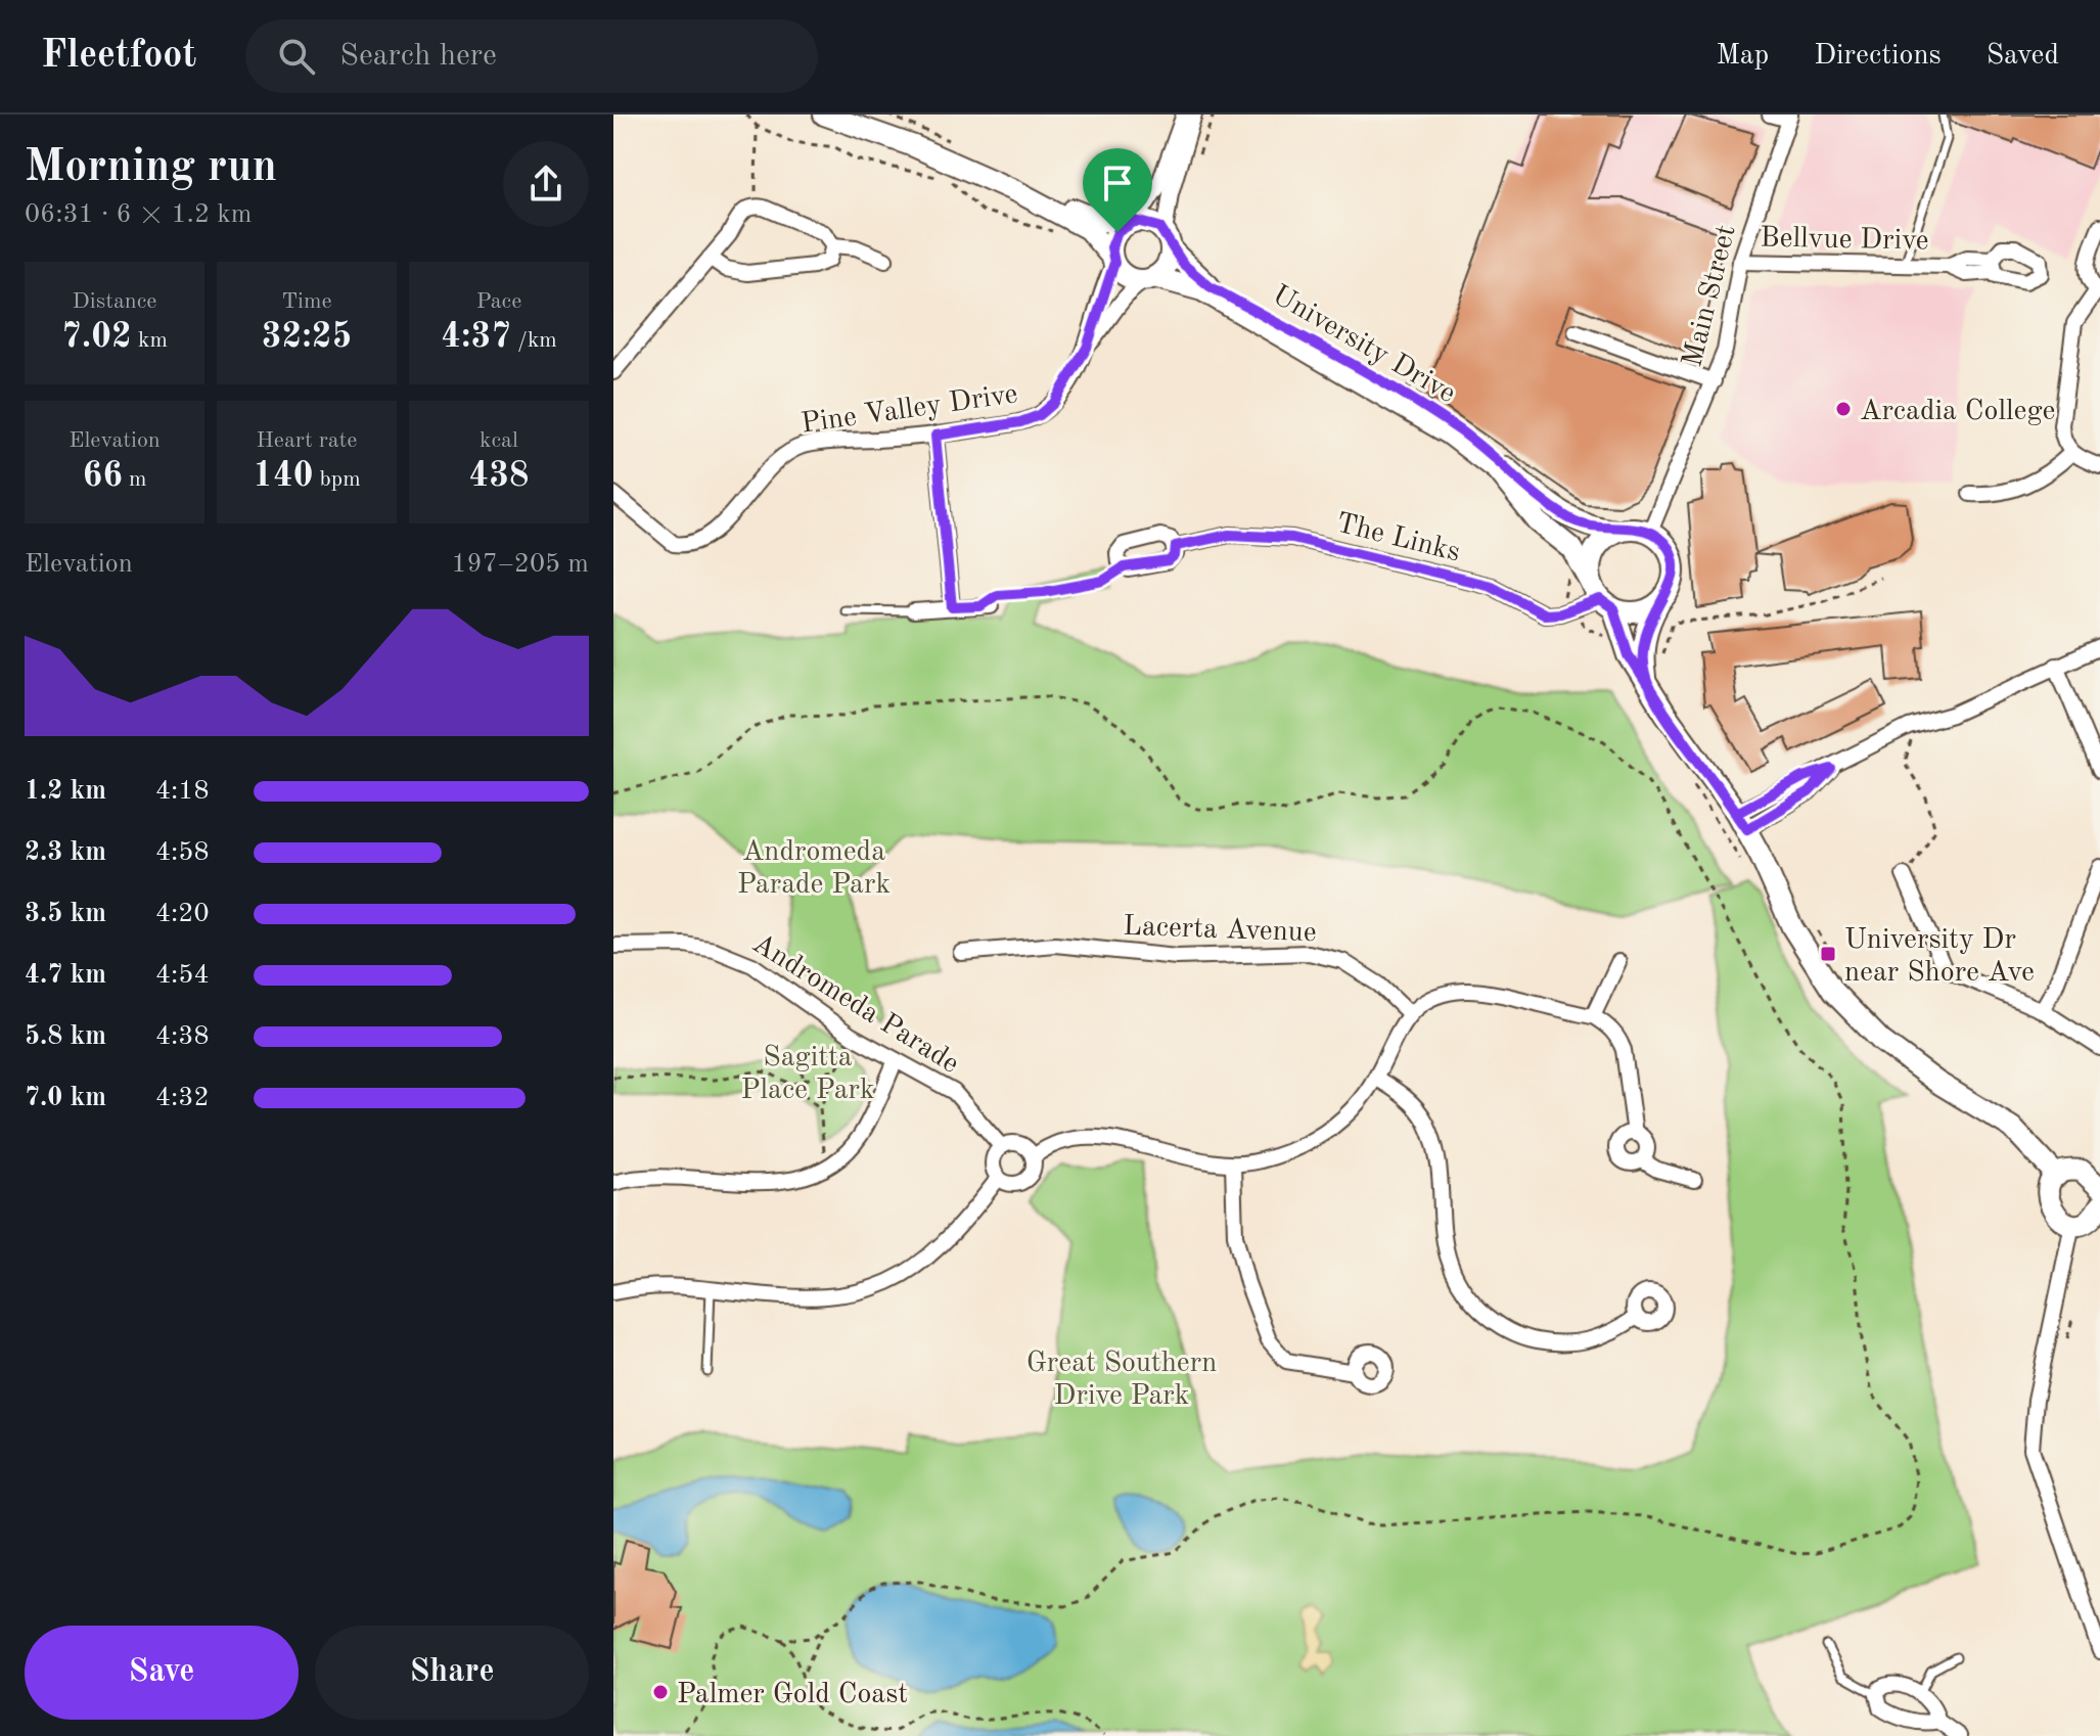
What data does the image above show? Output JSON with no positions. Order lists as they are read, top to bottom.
{
  "streets": {
    "street": [
      "Bellvue Drive",
      "Main Street",
      "University Drive",
      "Pine Valley Drive",
      "The Links",
      "Lacerta Avenue",
      "Andromeda Parade"
    ]
  },
  "crossings": [
    ["Bellvue Drive", "Main Street"],
    ["Main Street", "University Drive"],
    ["Main Street", "The Links"],
    ["University Drive", "Pine Valley Drive"],
    ["University Drive", "The Links"]
  ],
  "parks": ["Andromeda Parade Park", "Sagitta Place Park", "Great Southern Drive Park"],
  "places": {
    "other": ["Arcadia College", "Palmer Gold Coast"],
    "transit": ["University Dr near Shore Ave"]
  },
  "page": {
    "header": "Fleetfoot",
    "search": "Search here",
    "nav": ["Map", "Directions", "Saved"],
    "heading": ["Morning run", "06:31 · 6 × 1.2 km"],
    "stats": [
      ["Distance", "7.02 km"],
      ["Time", "32:25"],
      ["Pace", "4:37 /km"],
      ["Elevation", "66 m"],
      ["Heart rate", "140 bpm"],
      ["kcal", "438"]
    ],
    "chart": ["Elevation", "197–205 m"],
    "list": [
      {
        "name": "1.2 km",
        "note": "4:18"
      },
      {
        "name": "2.3 km",
        "note": "4:58"
      },
      {
        "name": "3.5 km",
        "note": "4:20"
      },
      {
        "name": "4.7 km",
        "note": "4:54"
      },
      {
        "name": "5.8 km",
        "note": "4:38"
      },
      {
        "name": "7.0 km",
        "note": "4:32"
      }
    ],
    "buttons": ["Save", "Share"]
  }
}
